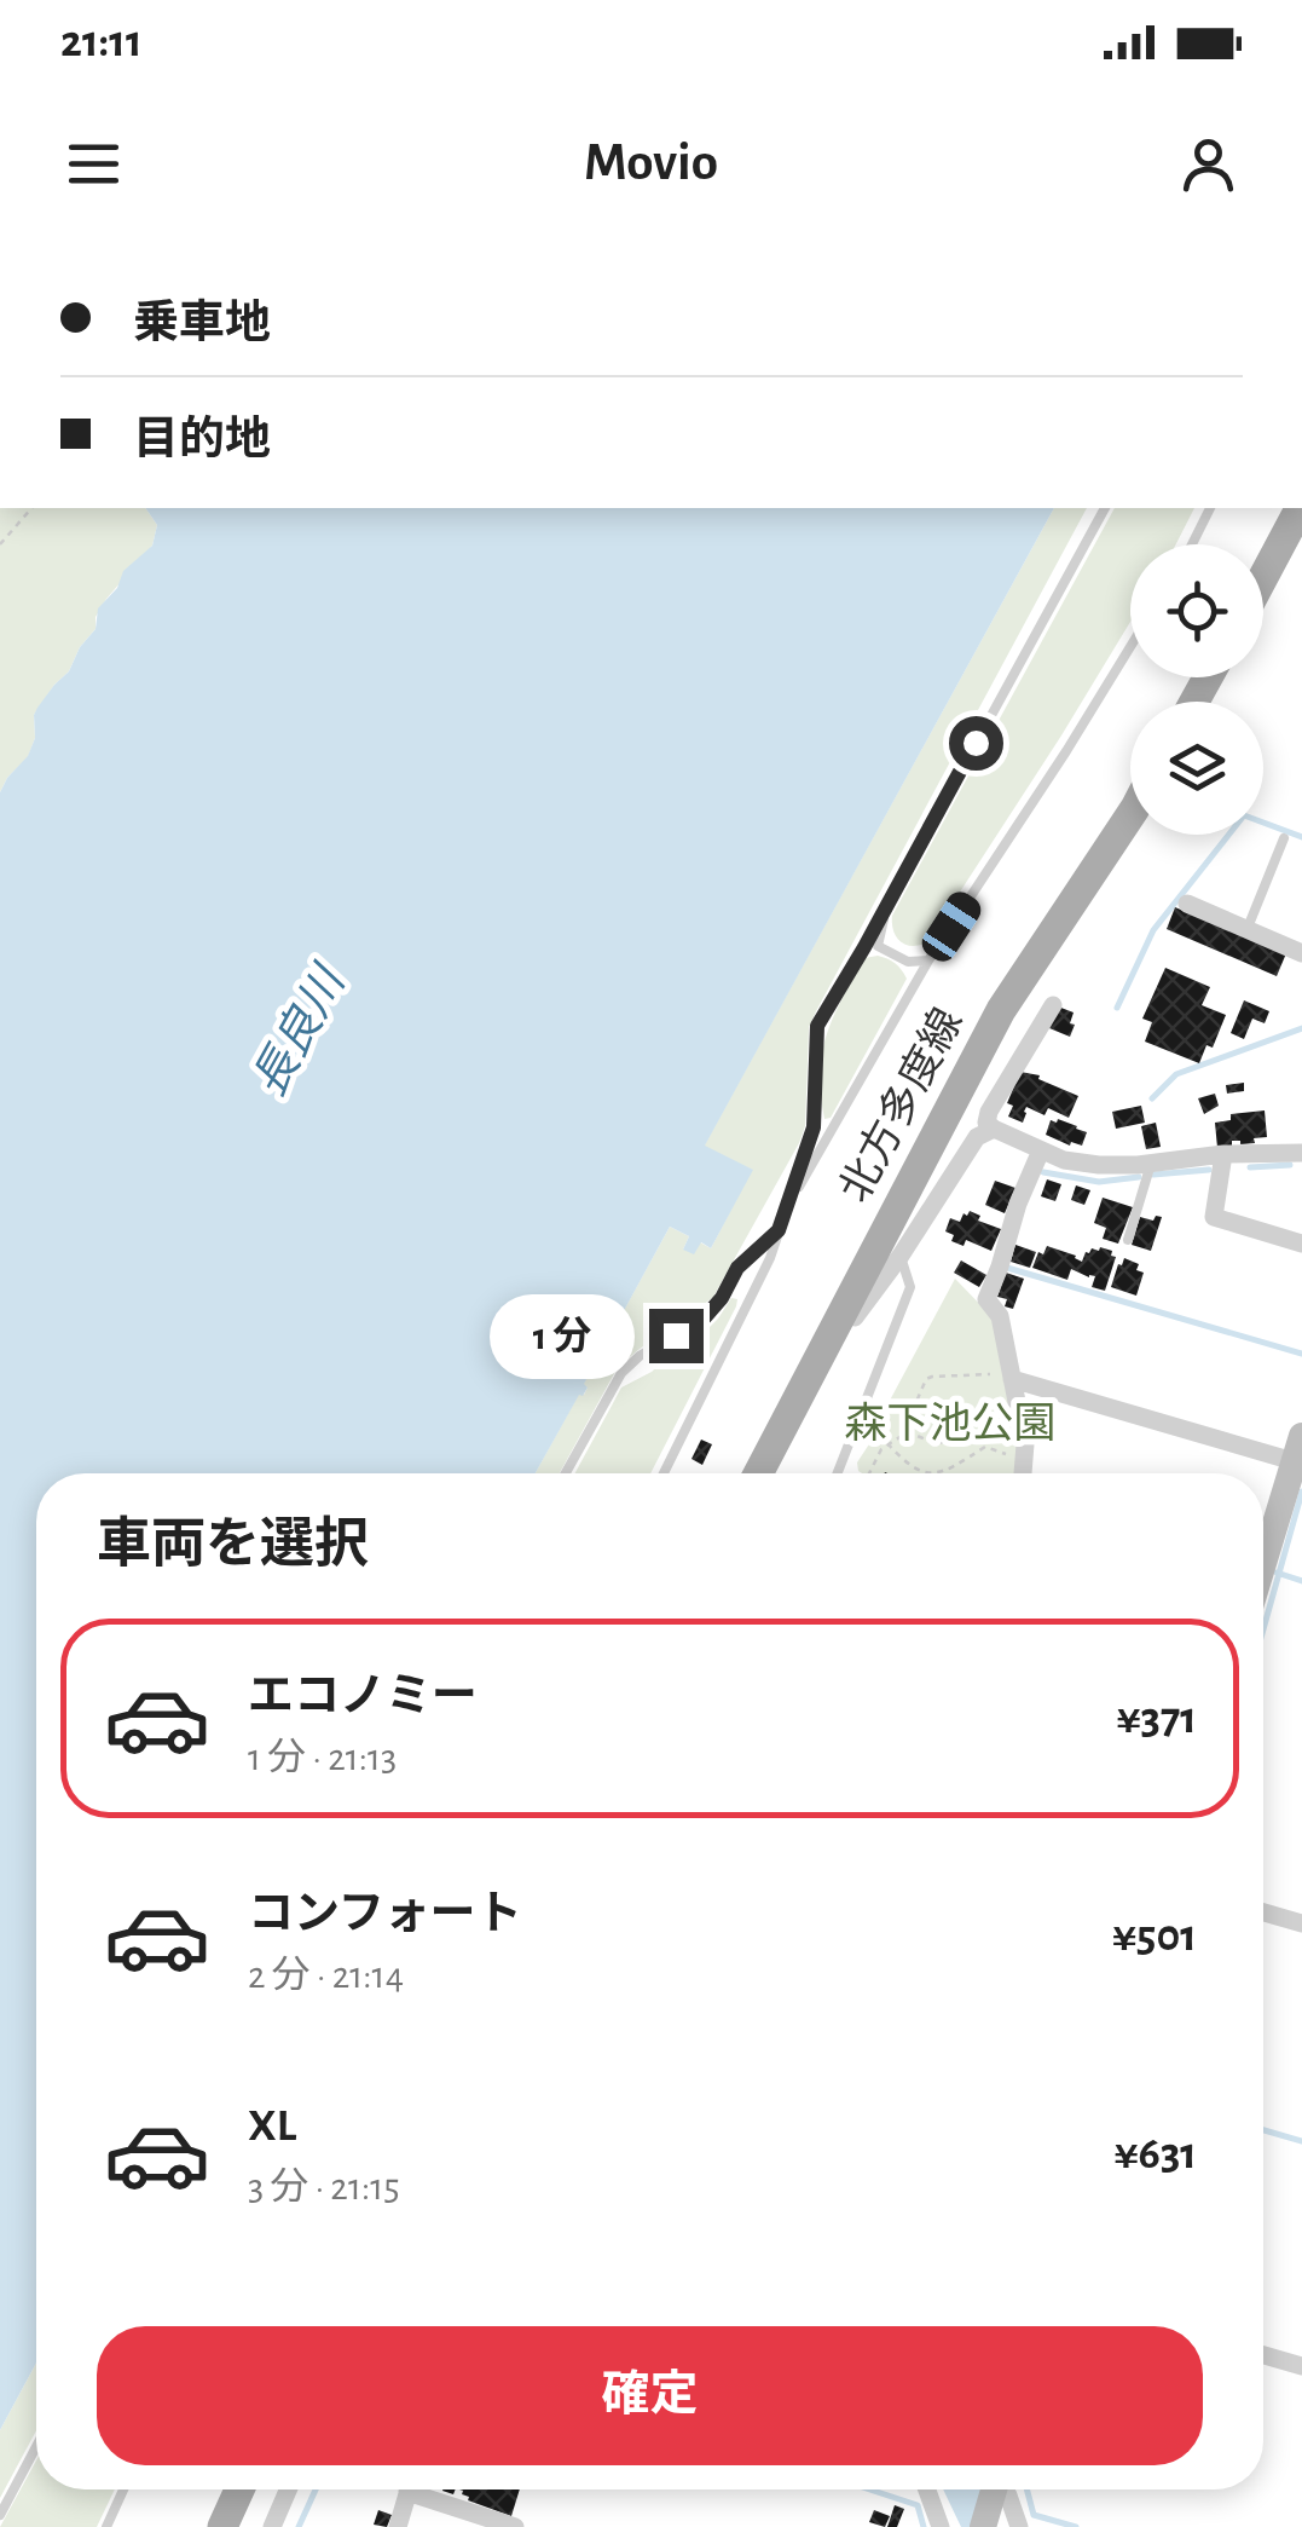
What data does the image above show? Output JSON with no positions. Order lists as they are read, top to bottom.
{
  "streets": {
    "main road": ["北方多度線"]
  },
  "water": ["長良川"],
  "parks": ["森下池公園"],
  "page": {
    "status": "21:11",
    "header": "Movio",
    "banner": ["乗車地", "目的地"],
    "bubble": "1 分",
    "heading": "車両を選択",
    "list": [
      {
        "name": "エコノミー",
        "note": "1 分 · 21:13",
        "value": "¥371"
      },
      {
        "name": "コンフォート",
        "note": "2 分 · 21:14",
        "value": "¥501"
      },
      {
        "name": "XL",
        "note": "3 分 · 21:15",
        "value": "¥631"
      }
    ],
    "buttons": "確定"
  }
}
